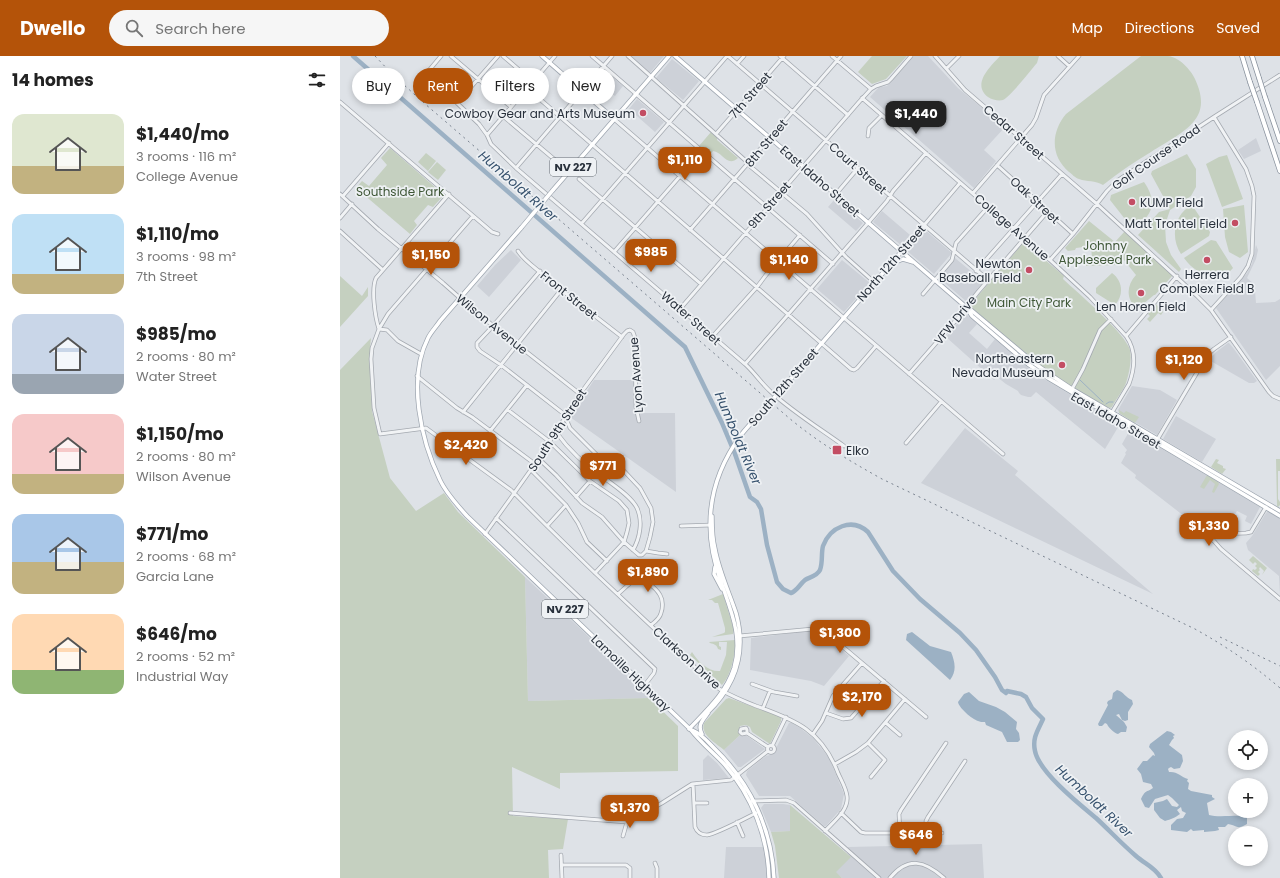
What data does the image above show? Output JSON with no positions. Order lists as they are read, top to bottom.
{
  "streets": {
    "main road": [
      "NV 227",
      "East Idaho Street",
      "North 12th Street",
      "South 12th Street",
      "Lamoille Highway"
    ],
    "street": [
      "7th Street",
      "Cedar Street",
      "8th Street",
      "Golf Course Road",
      "Court Street",
      "Oak Street",
      "9th Street",
      "College Avenue",
      "Front Street",
      "Water Street",
      "VFW Drive",
      "Wilson Avenue",
      "Lyon Avenue",
      "South 9th Street",
      "Clarkson Drive"
    ]
  },
  "crossings": [
    ["7th Street", "Court Street"],
    ["7th Street", "East Idaho Street"],
    ["Cedar Street", "Golf Course Road"],
    ["8th Street", "Court Street"],
    ["8th Street", "East Idaho Street"],
    ["Golf Course Road", "Oak Street"],
    ["Golf Course Road", "College Avenue"],
    ["NV 227", "Wilson Avenue"],
    ["NV 227", "South 9th Street"],
    ["NV 227", "Clarkson Drive"],
    ["NV 227", "Lamoille Highway"],
    ["Court Street", "9th Street"],
    ["Court Street", "North 12th Street"],
    ["Court Street", "VFW Drive"],
    ["East Idaho Street", "9th Street"],
    ["East Idaho Street", "College Avenue"],
    ["East Idaho Street", "North 12th Street"],
    ["East Idaho Street", "VFW Drive"],
    ["Oak Street", "VFW Drive"],
    ["9th Street", "College Avenue"],
    ["9th Street", "Water Street"],
    ["College Avenue", "North 12th Street"],
    ["College Avenue", "VFW Drive"],
    ["North 12th Street", "South 12th Street"],
    ["Front Street", "South 9th Street"],
    ["Wilson Avenue", "South 9th Street"],
    ["Lyon Avenue", "South 9th Street"],
    ["South 12th Street", "Clarkson Drive"],
    ["South 12th Street", "Lamoille Highway"],
    ["South 9th Street", "Clarkson Drive"],
    ["South 9th Street", "Lamoille Highway"]
  ],
  "water": ["Humboldt River"],
  "parks": ["Southside Park", "Johnny Appleseed Park", "Main City Park"],
  "places": {
    "other": [
      "Cowboy Gear and Arts Museum",
      "KUMP Field",
      "Matt Trontel Field",
      "Herrera Complex Field B",
      "Newton Baseball Field",
      "Len Horen Field",
      "Northeastern Nevada Museum"
    ],
    "transit": ["Elko"]
  },
  "page": {
    "header": "Dwello",
    "search": "Search here",
    "nav": ["Map", "Directions", "Saved"],
    "heading": "14 homes",
    "chip": [
      "Buy",
      "Rent",
      "Filters",
      "New"
    ],
    "price": [
      "$1,440",
      "$1,110",
      "$985",
      "$1,150",
      "$1,140",
      "$1,120",
      "$2,420",
      "$771",
      "$1,330",
      "$1,890",
      "$1,300",
      "$2,170",
      "$1,370",
      "$646"
    ],
    "list": [
      {
        "name": "$1,440/mo",
        "note": "3 rooms · 116 m² · College Avenue"
      },
      {
        "name": "$1,110/mo",
        "note": "3 rooms · 98 m² · 7th Street"
      },
      {
        "name": "$985/mo",
        "note": "2 rooms · 80 m² · Water Street"
      },
      {
        "name": "$1,150/mo",
        "note": "2 rooms · 80 m² · Wilson Avenue"
      },
      {
        "name": "$771/mo",
        "note": "2 rooms · 68 m² · Garcia Lane"
      },
      {
        "name": "$646/mo",
        "note": "2 rooms · 52 m² · Industrial Way"
      }
    ],
    "map_buttons": ["+", "−"]
  }
}
